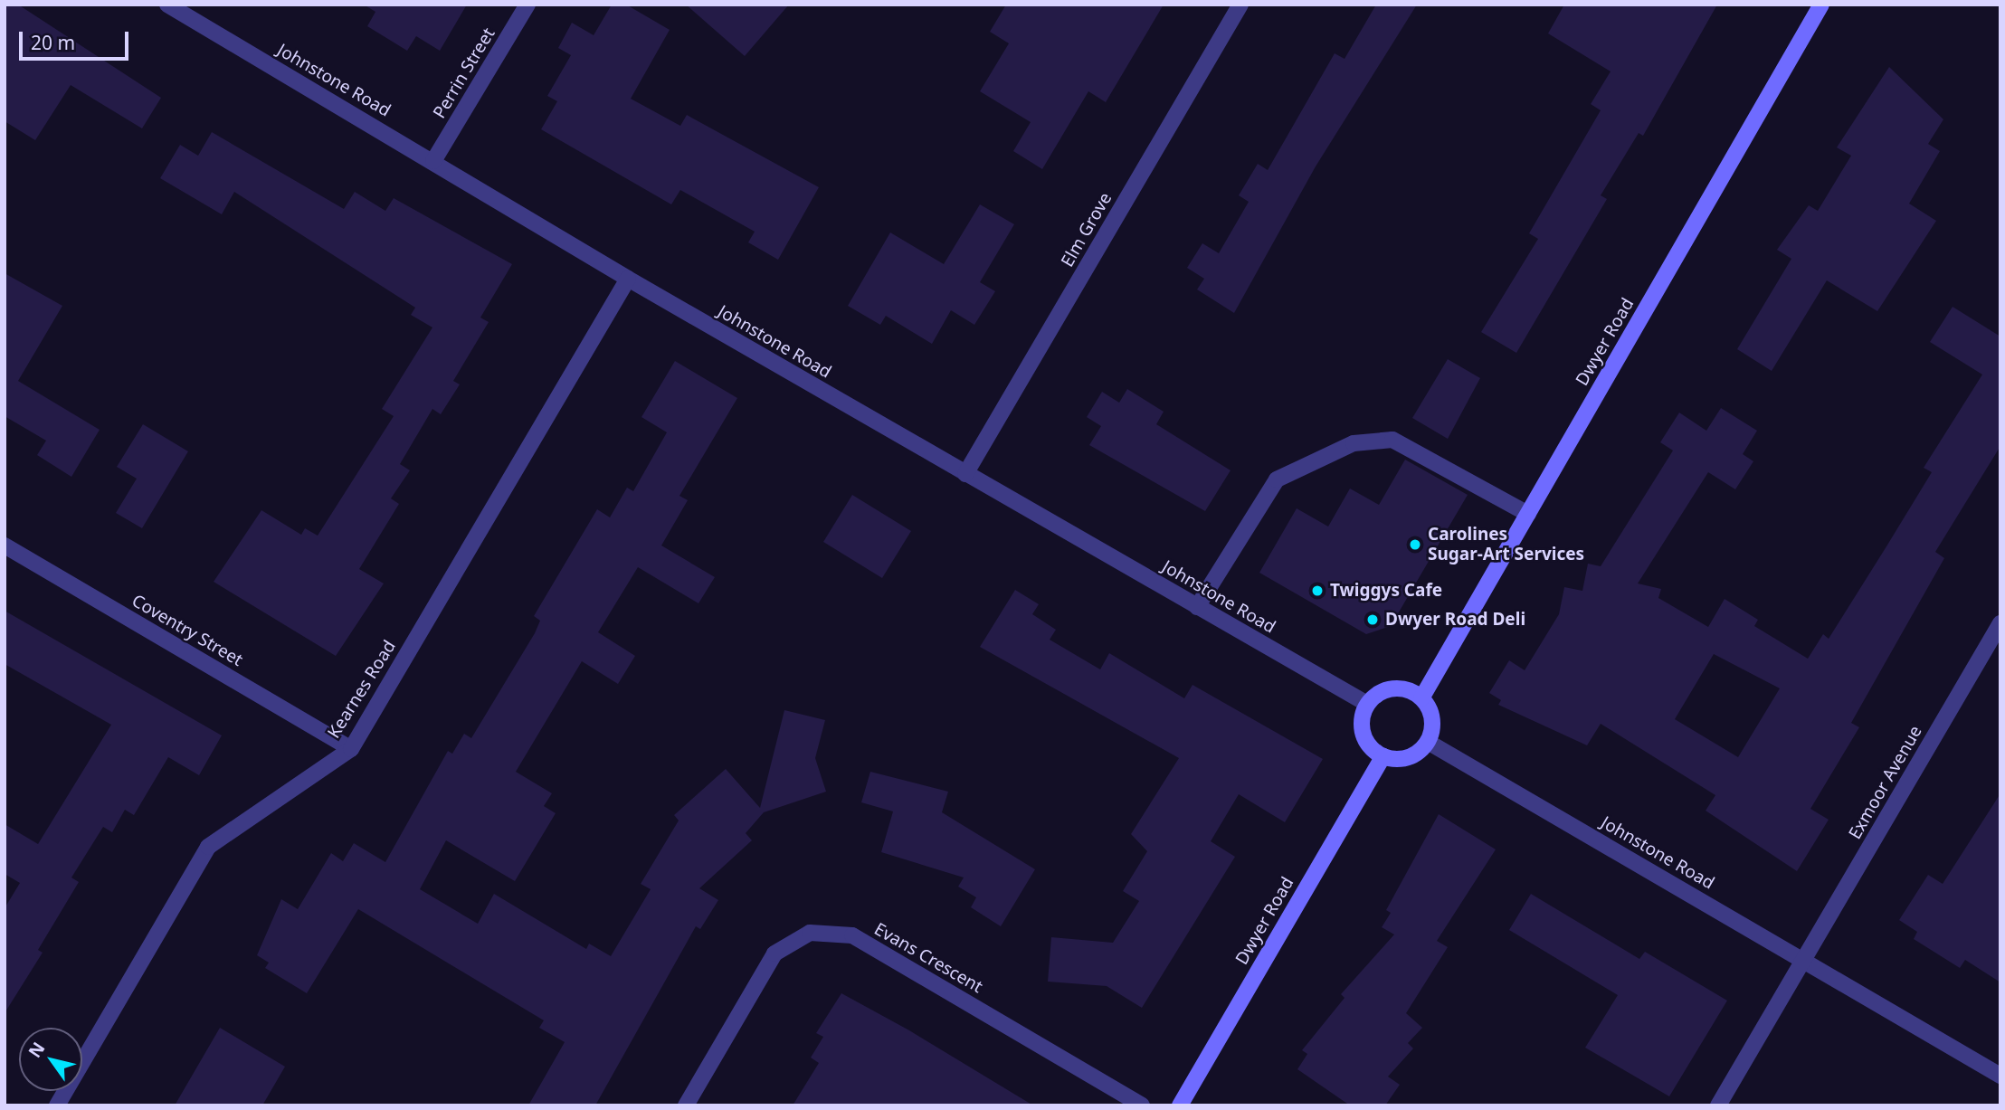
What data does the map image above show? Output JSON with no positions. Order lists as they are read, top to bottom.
{
  "streets": {
    "street": [
      "Perrin Street",
      "Johnstone Road",
      "Elm Grove",
      "Dwyer Road",
      "Coventry Street",
      "Kearnes Road",
      "Exmoor Avenue",
      "Evans Crescent"
    ]
  },
  "crossings": [
    ["Perrin Street", "Johnstone Road"],
    ["Johnstone Road", "Elm Grove"],
    ["Johnstone Road", "Dwyer Road"],
    ["Johnstone Road", "Kearnes Road"],
    ["Johnstone Road", "Exmoor Avenue"],
    ["Coventry Street", "Kearnes Road"]
  ],
  "places": ["Carolines Sugar-Art Services", "Twiggys Cafe", "Dwyer Road Deli"],
  "scale_bar": "20 m",
  "north": "top left"
}
